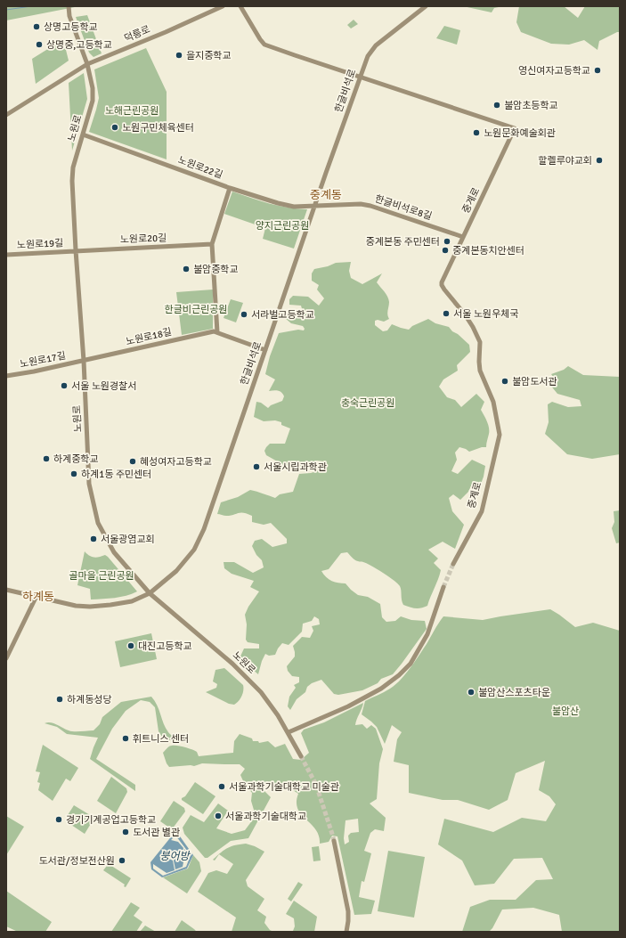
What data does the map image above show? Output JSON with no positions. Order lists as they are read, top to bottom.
{
  "streets": {
    "street": [
      "덕릉로",
      "한글비석로",
      "노원로",
      "노원로22길",
      "중계로",
      "한글비석로8길",
      "노원로20길",
      "노원로19길",
      "노원로18길",
      "노원로17길"
    ]
  },
  "crossings": [
    ["덕릉로", "노원로"],
    ["한글비석로", "노원로"],
    ["한글비석로", "노원로22길"],
    ["한글비석로", "중계로"],
    ["한글비석로", "한글비석로8길"],
    ["노원로", "노원로22길"],
    ["노원로", "노원로20길"],
    ["노원로", "노원로19길"],
    ["노원로", "노원로18길"],
    ["노원로", "노원로17길"],
    ["노원로22길", "한글비석로8길"],
    ["중계로", "한글비석로8길"],
    ["노원로20길", "노원로19길"],
    ["노원로18길", "노원로17길"]
  ],
  "districts": ["중계동", "하계동"],
  "water": ["붕어방"],
  "parks": [
    "노해근린공원",
    "양지근린공원",
    "한글비근린공원",
    "충숙근린공원",
    "골마을 근린공원",
    "불암산"
  ],
  "places": [
    "상명고등학교",
    "상명중,고등학교",
    "을지중학교",
    "영신여자고등학교",
    "불암초등학교",
    "노원구민체육센터",
    "노원문화예술회관",
    "할렐루야교회",
    "중계본동 주민센터",
    "중계본동치안센터",
    "불암중학교",
    "서울 노원우체국",
    "서라벌고등학교",
    "불암도서관",
    "서울 노원경찰서",
    "하계중학교",
    "혜성여자고등학교",
    "서울시립과학관",
    "하계1동 주민센터",
    "서울광염교회",
    "대진고등학교",
    "불암산스포츠타운",
    "하계동성당",
    "휘트니스 센터",
    "서울과학기술대학교 미술관",
    "서울과학기술대학교",
    "경기기계공업고등학교",
    "도서관 별관",
    "도서관/정보전산원"
  ]
}
